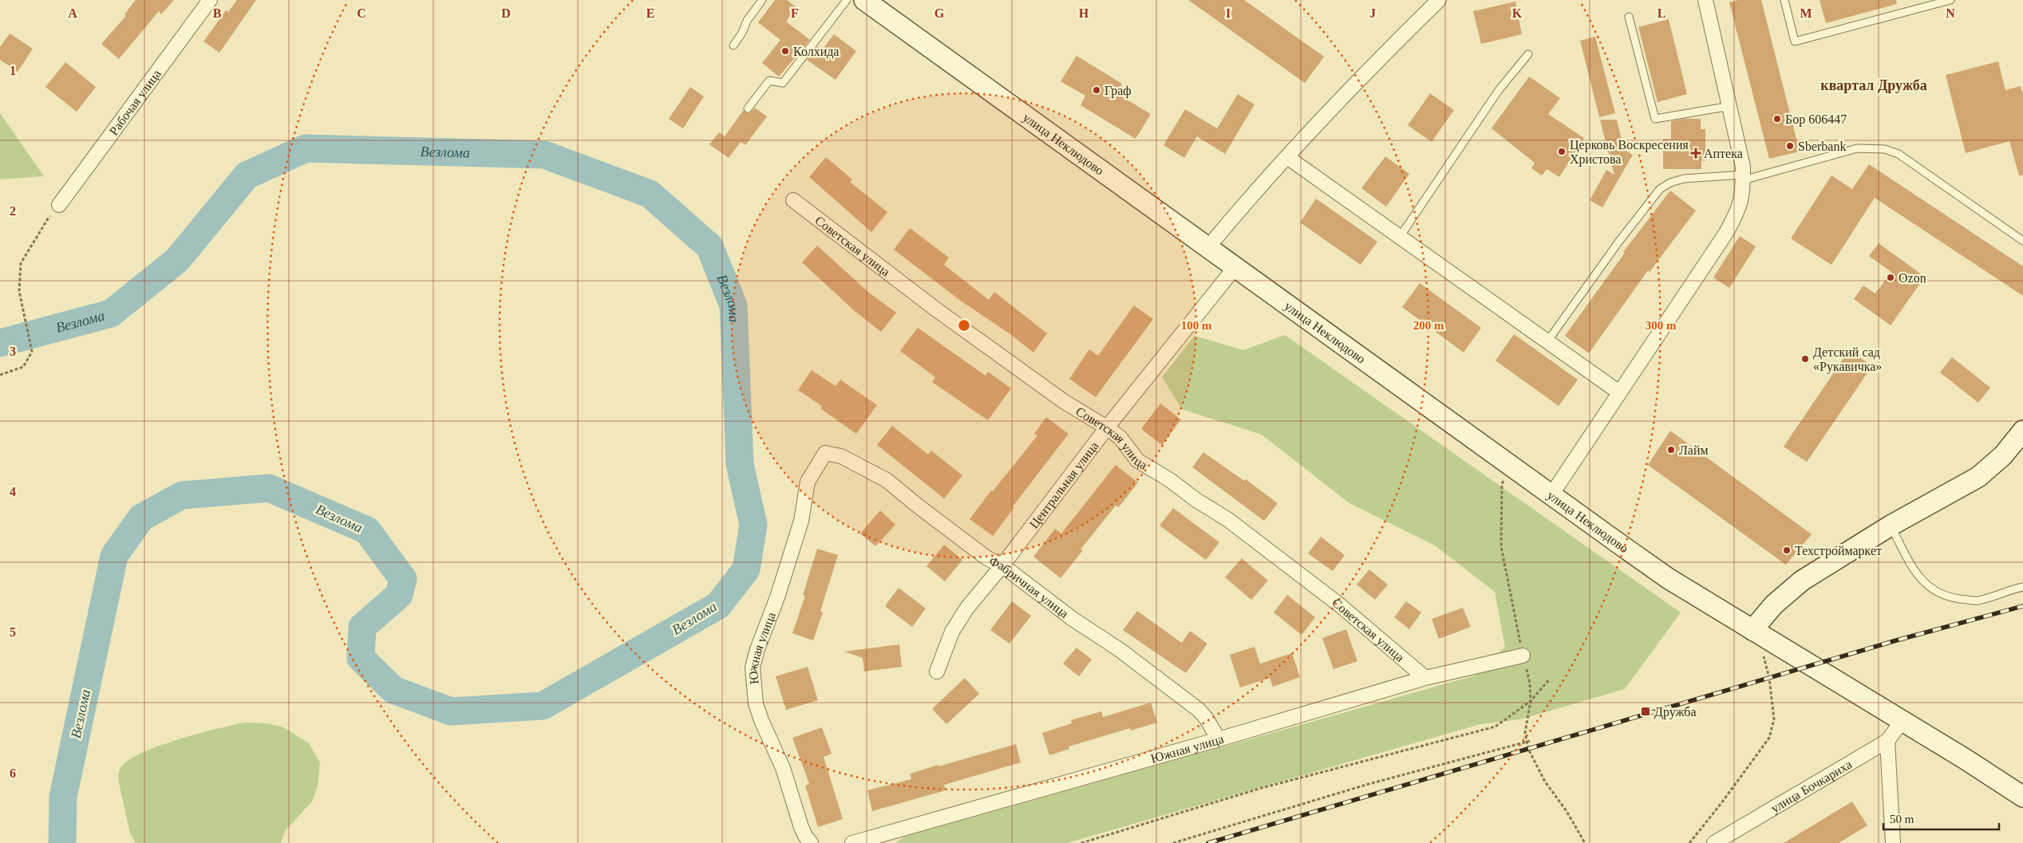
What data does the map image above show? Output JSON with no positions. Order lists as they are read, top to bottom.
{
  "streets": {
    "main road": ["улица Неклюдово"],
    "street": [
      "Рабочая улица",
      "Советская улица",
      "Центральная улица",
      "Фабричная улица",
      "Южная улица",
      "улица Бочкариха"
    ]
  },
  "crossings": [
    ["улица Неклюдово", "Центральная улица"],
    ["улица Неклюдово", "улица Бочкариха"],
    ["Советская улица", "Центральная улица"],
    ["Советская улица", "Южная улица"],
    ["Центральная улица", "Фабричная улица"],
    ["Фабричная улица", "Южная улица"]
  ],
  "districts": ["квартал Дружба"],
  "water": ["Везлома"],
  "places": {
    "other": [
      "Колхида",
      "Граф",
      "Бор 606447",
      "Sberbank",
      "Церковь Воскресения Христова",
      "Ozon",
      "Детский сад «Рукавичка»",
      "Лайм",
      "Техстроймаркет"
    ],
    "health": ["Аптека"],
    "transit": ["Дружба"]
  },
  "scale_bar": "50 m",
  "grid": {
    "columns": [
      "A",
      "B",
      "C",
      "D",
      "E",
      "F",
      "G",
      "H",
      "I",
      "J",
      "K",
      "L",
      "M",
      "N"
    ],
    "rows": [
      "1",
      "2",
      "3",
      "4",
      "5",
      "6"
    ]
  },
  "rings": ["100 m", "200 m", "300 m"]
}
